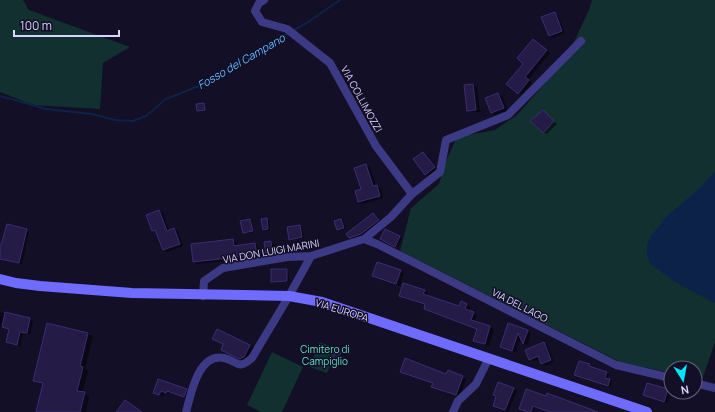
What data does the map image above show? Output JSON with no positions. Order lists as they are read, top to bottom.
{
  "streets": {
    "main road": ["VIA EUROPA"],
    "street": ["VIA COLLIMOZZI", "VIA DON LUIGI MARINI", "VIA DEL LAGO"]
  },
  "crossings": [
    ["VIA COLLIMOZZI", "VIA DON LUIGI MARINI"],
    ["VIA DON LUIGI MARINI", "VIA DEL LAGO"],
    ["VIA DON LUIGI MARINI", "VIA EUROPA"]
  ],
  "water": ["Fosso del Campano"],
  "parks": ["Cimitero di Campiglio"],
  "scale_bar": "100 m",
  "north": "bottom"
}
